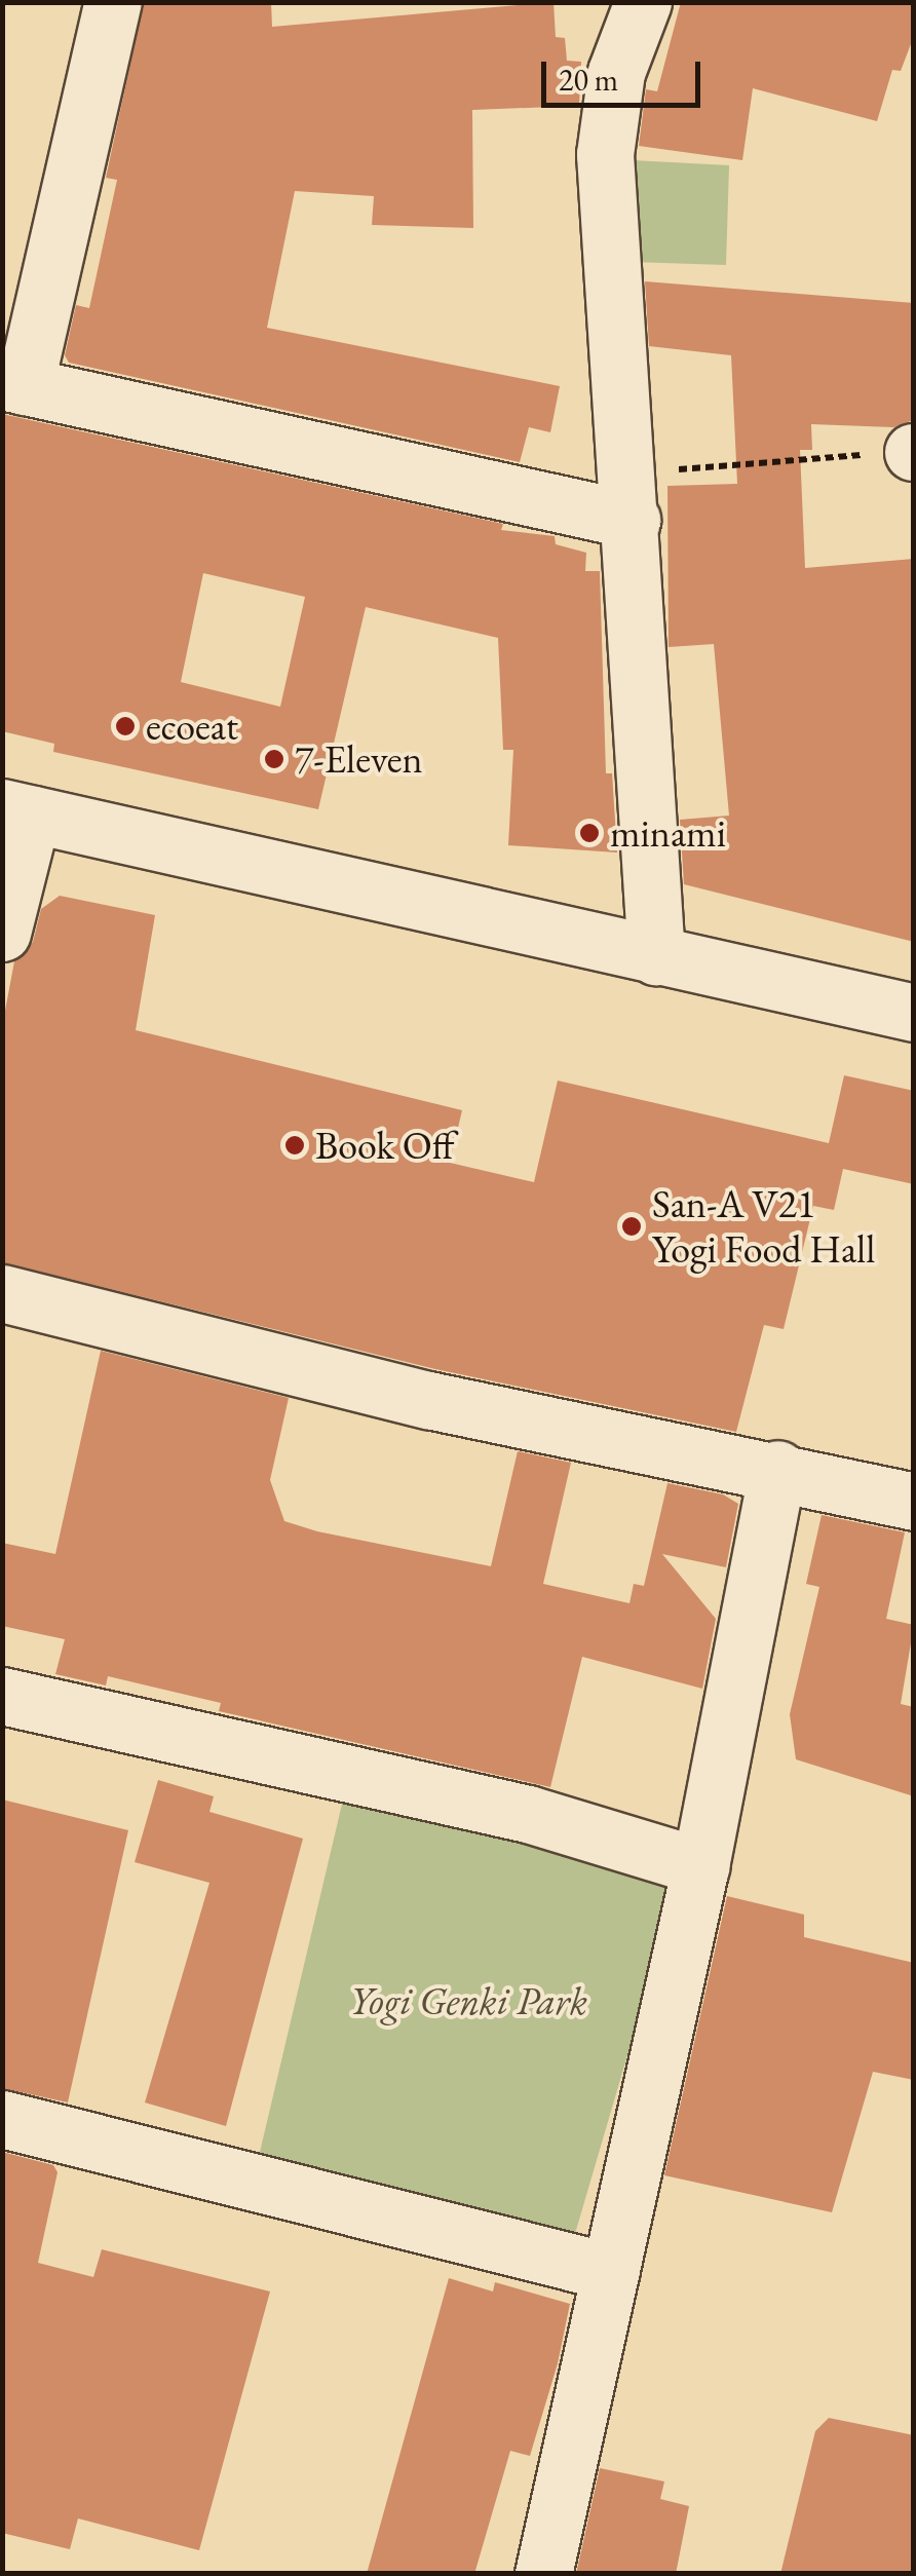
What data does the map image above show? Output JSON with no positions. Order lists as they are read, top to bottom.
{
  "parks": ["Yogi Genki Park"],
  "places": [
    "ecoeat",
    "7-Eleven",
    "minami",
    "Book Off",
    "San-A V21 Yogi Food Hall"
  ],
  "scale_bar": "20 m"
}
